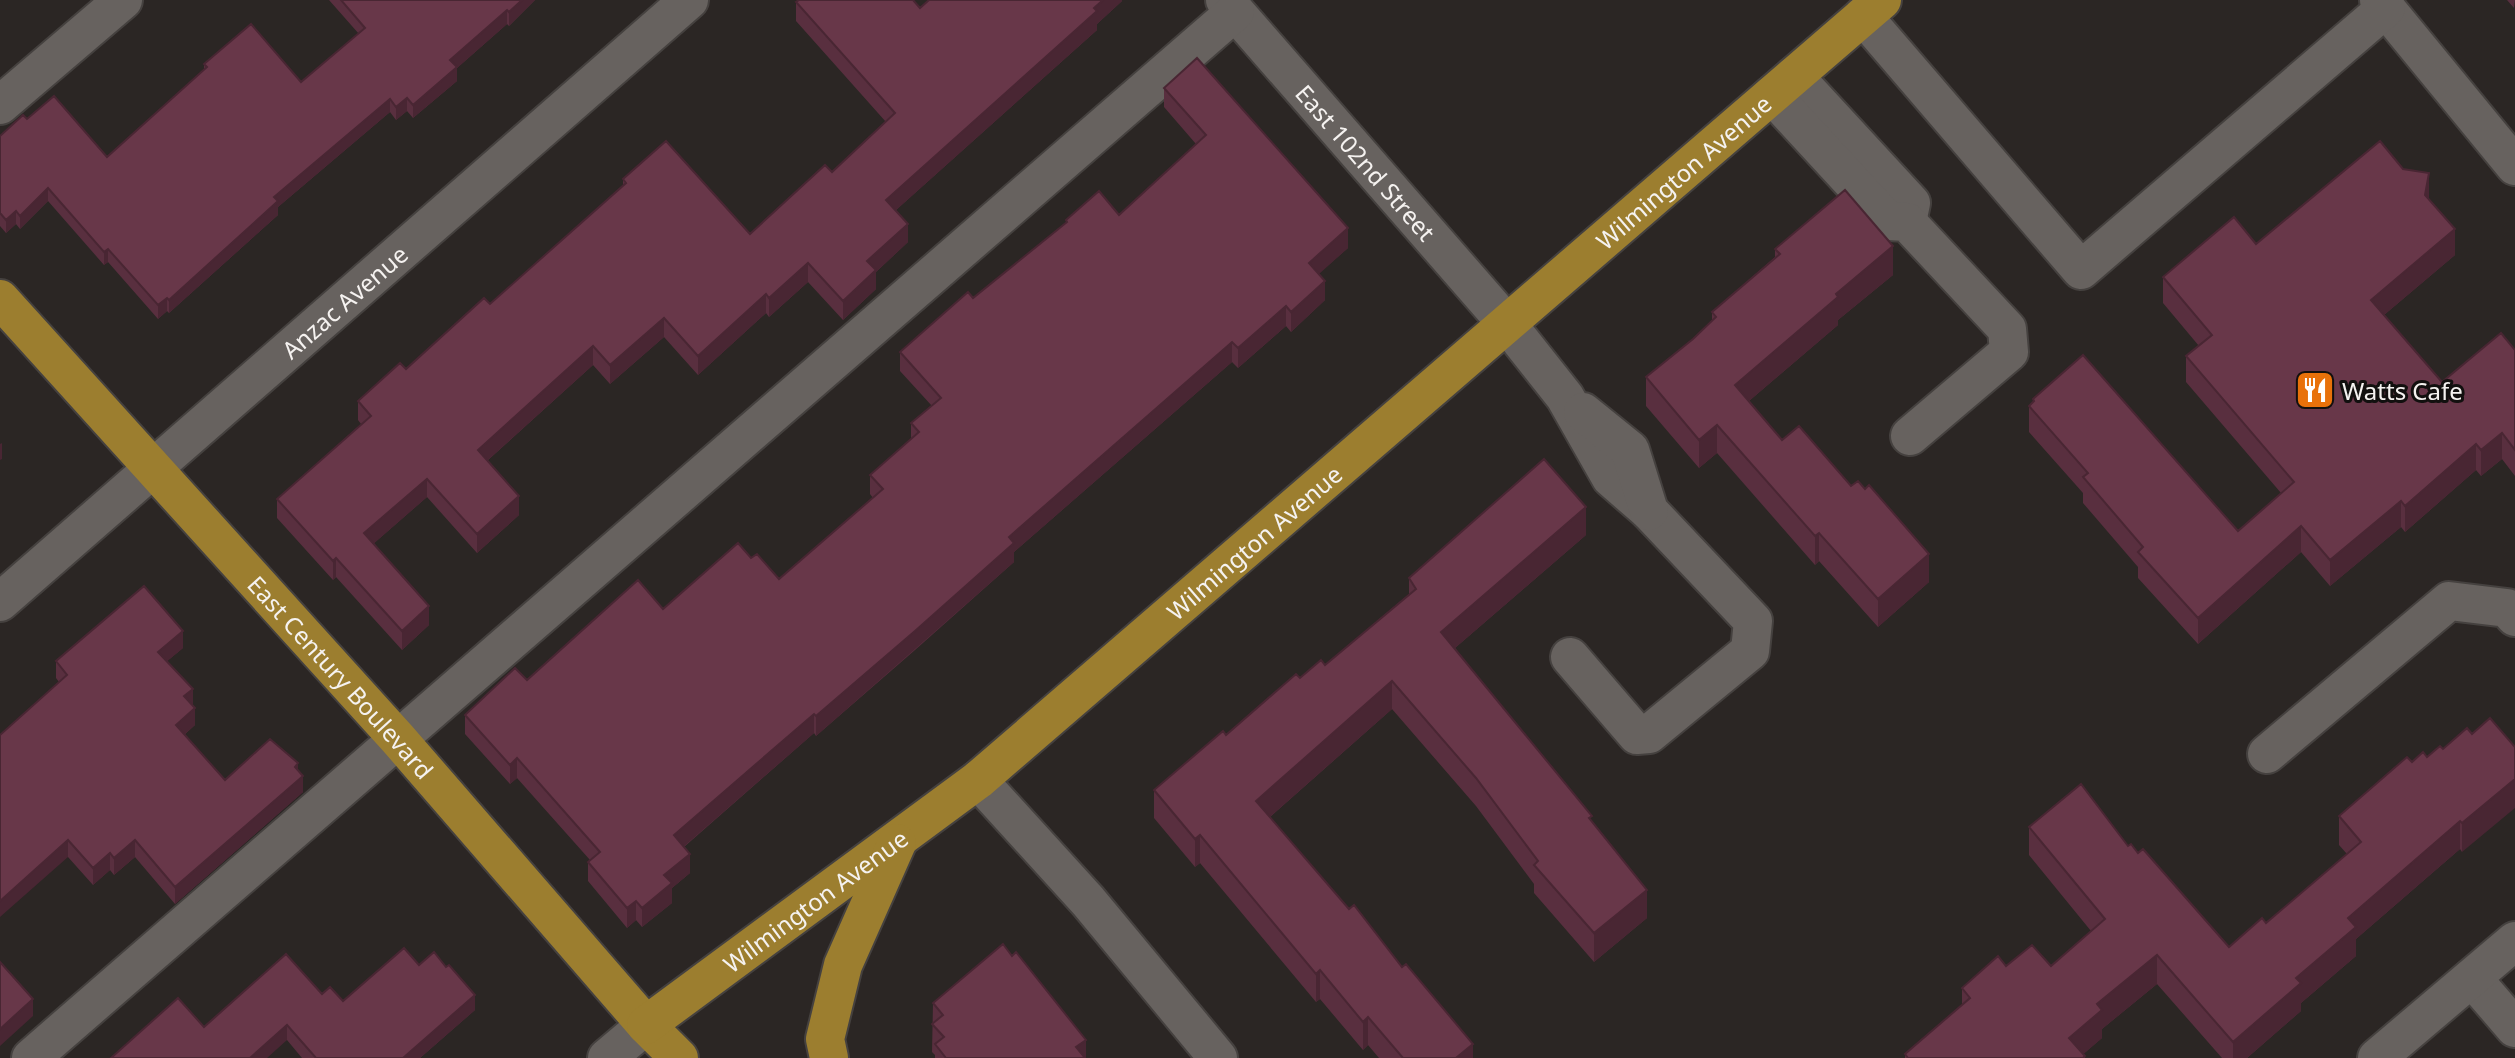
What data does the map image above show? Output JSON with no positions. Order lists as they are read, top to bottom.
{
  "streets": {
    "main road": ["Wilmington Avenue", "East Century Boulevard"],
    "street": ["East 102nd Street", "Anzac Avenue"]
  },
  "crossings": [
    ["East 102nd Street", "Wilmington Avenue"],
    ["Wilmington Avenue", "East Century Boulevard"],
    ["Anzac Avenue", "East Century Boulevard"]
  ],
  "places": {
    "restaurant": ["Watts Cafe"]
  }
}
